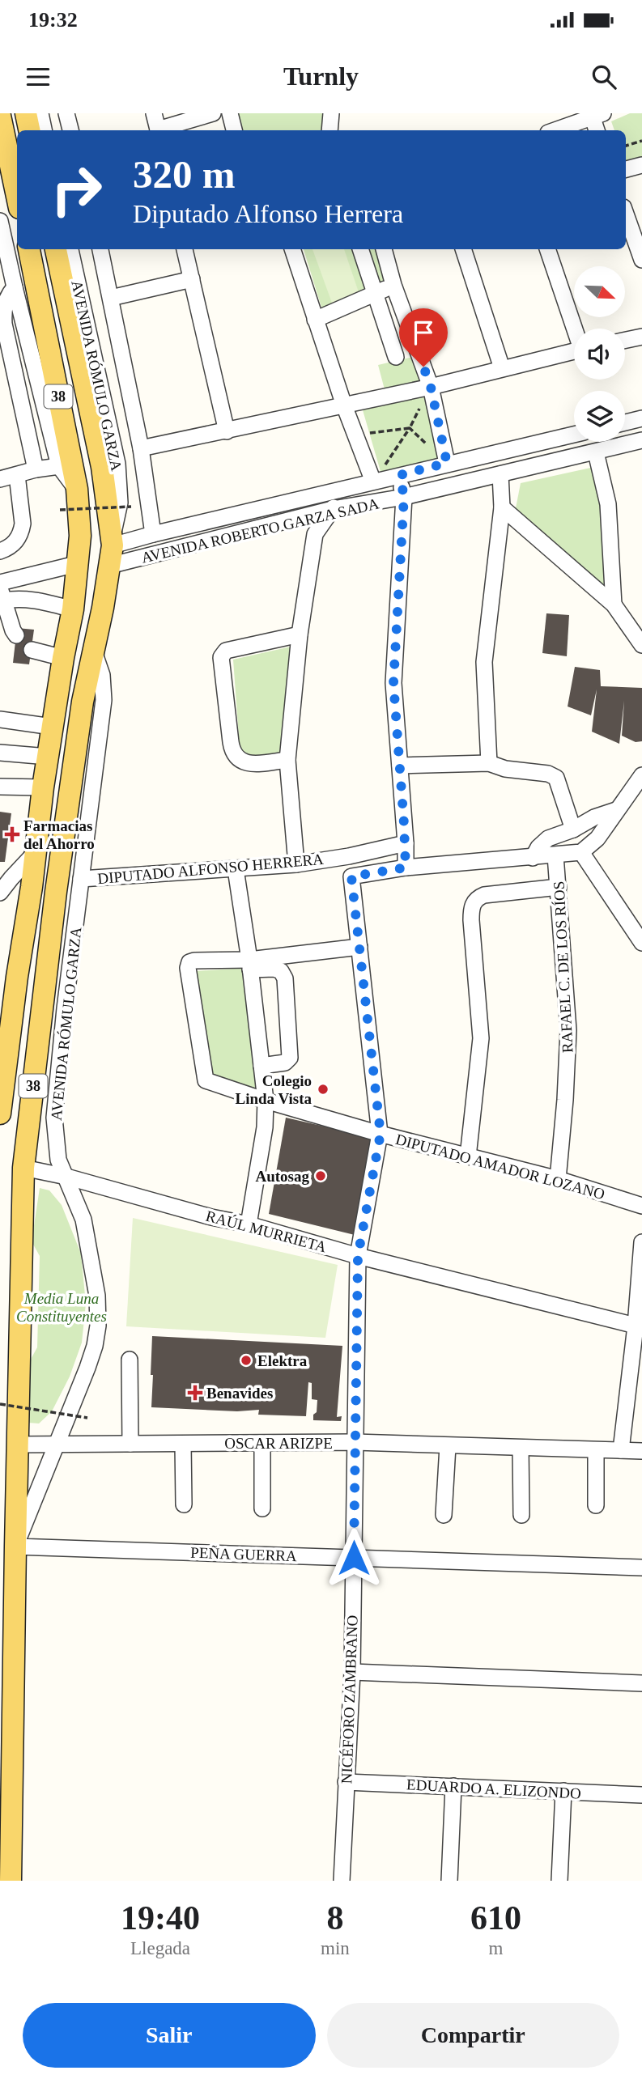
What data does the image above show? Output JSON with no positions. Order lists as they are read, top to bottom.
{
  "streets": {
    "main road": ["AVENIDA RÓMULO GARZA", "38"],
    "street": [
      "AVENIDA ROBERTO GARZA SADA",
      "DIPUTADO ALFONSO HERRERA",
      "RAFAEL C. DE LOS RÍOS",
      "DIPUTADO AMADOR LOZANO",
      "RAÚL MURRIETA",
      "OSCAR ARIZPE",
      "PEÑA GUERRA",
      "NICÉFORO ZAMBRANO",
      "EDUARDO A. ELIZONDO"
    ]
  },
  "crossings": [
    ["AVENIDA RÓMULO GARZA", "AVENIDA ROBERTO GARZA SADA"],
    ["AVENIDA RÓMULO GARZA", "DIPUTADO ALFONSO HERRERA"],
    ["AVENIDA RÓMULO GARZA", "RAÚL MURRIETA"],
    ["AVENIDA RÓMULO GARZA", "OSCAR ARIZPE"],
    ["AVENIDA RÓMULO GARZA", "PEÑA GUERRA"],
    ["RAFAEL C. DE LOS RÍOS", "DIPUTADO AMADOR LOZANO"],
    ["DIPUTADO AMADOR LOZANO", "NICÉFORO ZAMBRANO"],
    ["RAÚL MURRIETA", "NICÉFORO ZAMBRANO"],
    ["OSCAR ARIZPE", "NICÉFORO ZAMBRANO"],
    ["PEÑA GUERRA", "NICÉFORO ZAMBRANO"],
    ["NICÉFORO ZAMBRANO", "EDUARDO A. ELIZONDO"]
  ],
  "parks": ["Media Luna Constituyentes"],
  "places": {
    "health": ["Farmacias del Ahorro", "Benavides"],
    "other": ["Colegio Linda Vista", "Autosag", "Elektra"]
  },
  "north": "bottom right",
  "page": {
    "status": "19:32",
    "header": "Turnly",
    "turn": ["320 m", "Diputado Alfonso Herrera"],
    "eta": [
      "19:40",
      "Llegada",
      "8",
      "min",
      "610",
      "m"
    ],
    "buttons": ["Salir", "Compartir"]
  }
}
